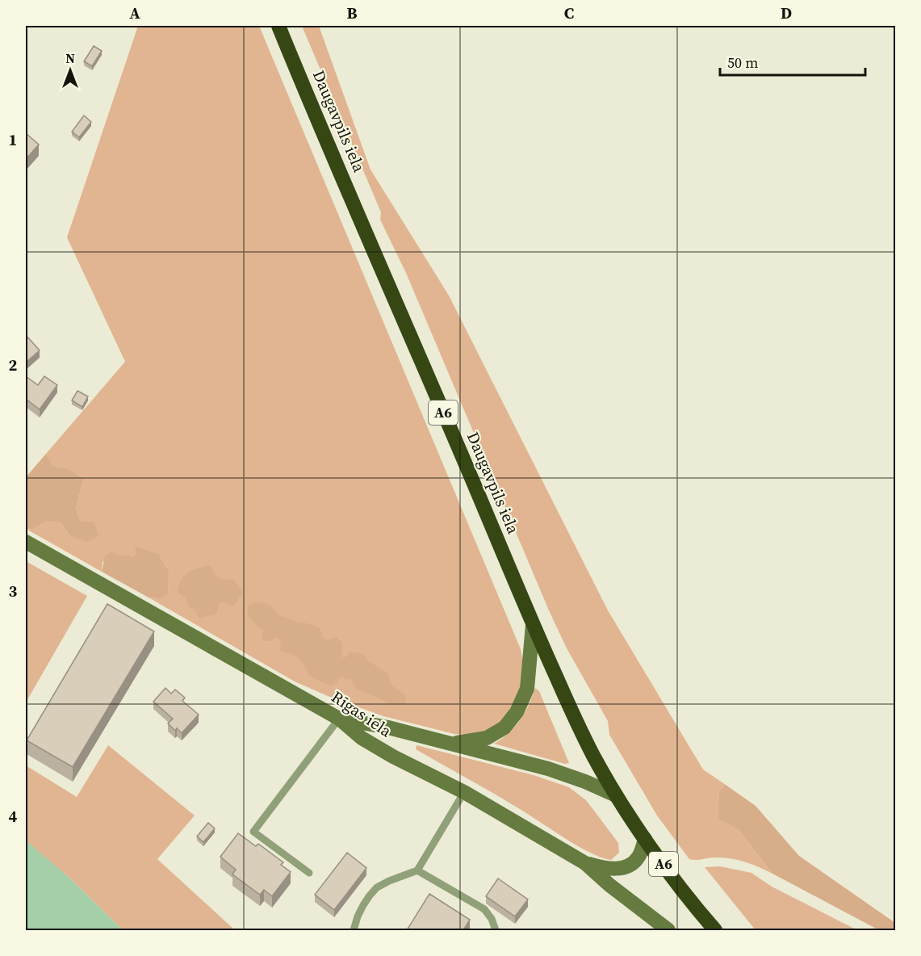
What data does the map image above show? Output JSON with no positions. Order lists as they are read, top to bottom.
{
  "streets": {
    "highway": ["Daugavpils iela", "A6"],
    "main road": ["Rīgas iela"]
  },
  "scale_bar": "50 m",
  "north": "top",
  "grid": {
    "columns": [
      "A",
      "B",
      "C",
      "D"
    ],
    "rows": [
      "1",
      "2",
      "3",
      "4"
    ]
  }
}
